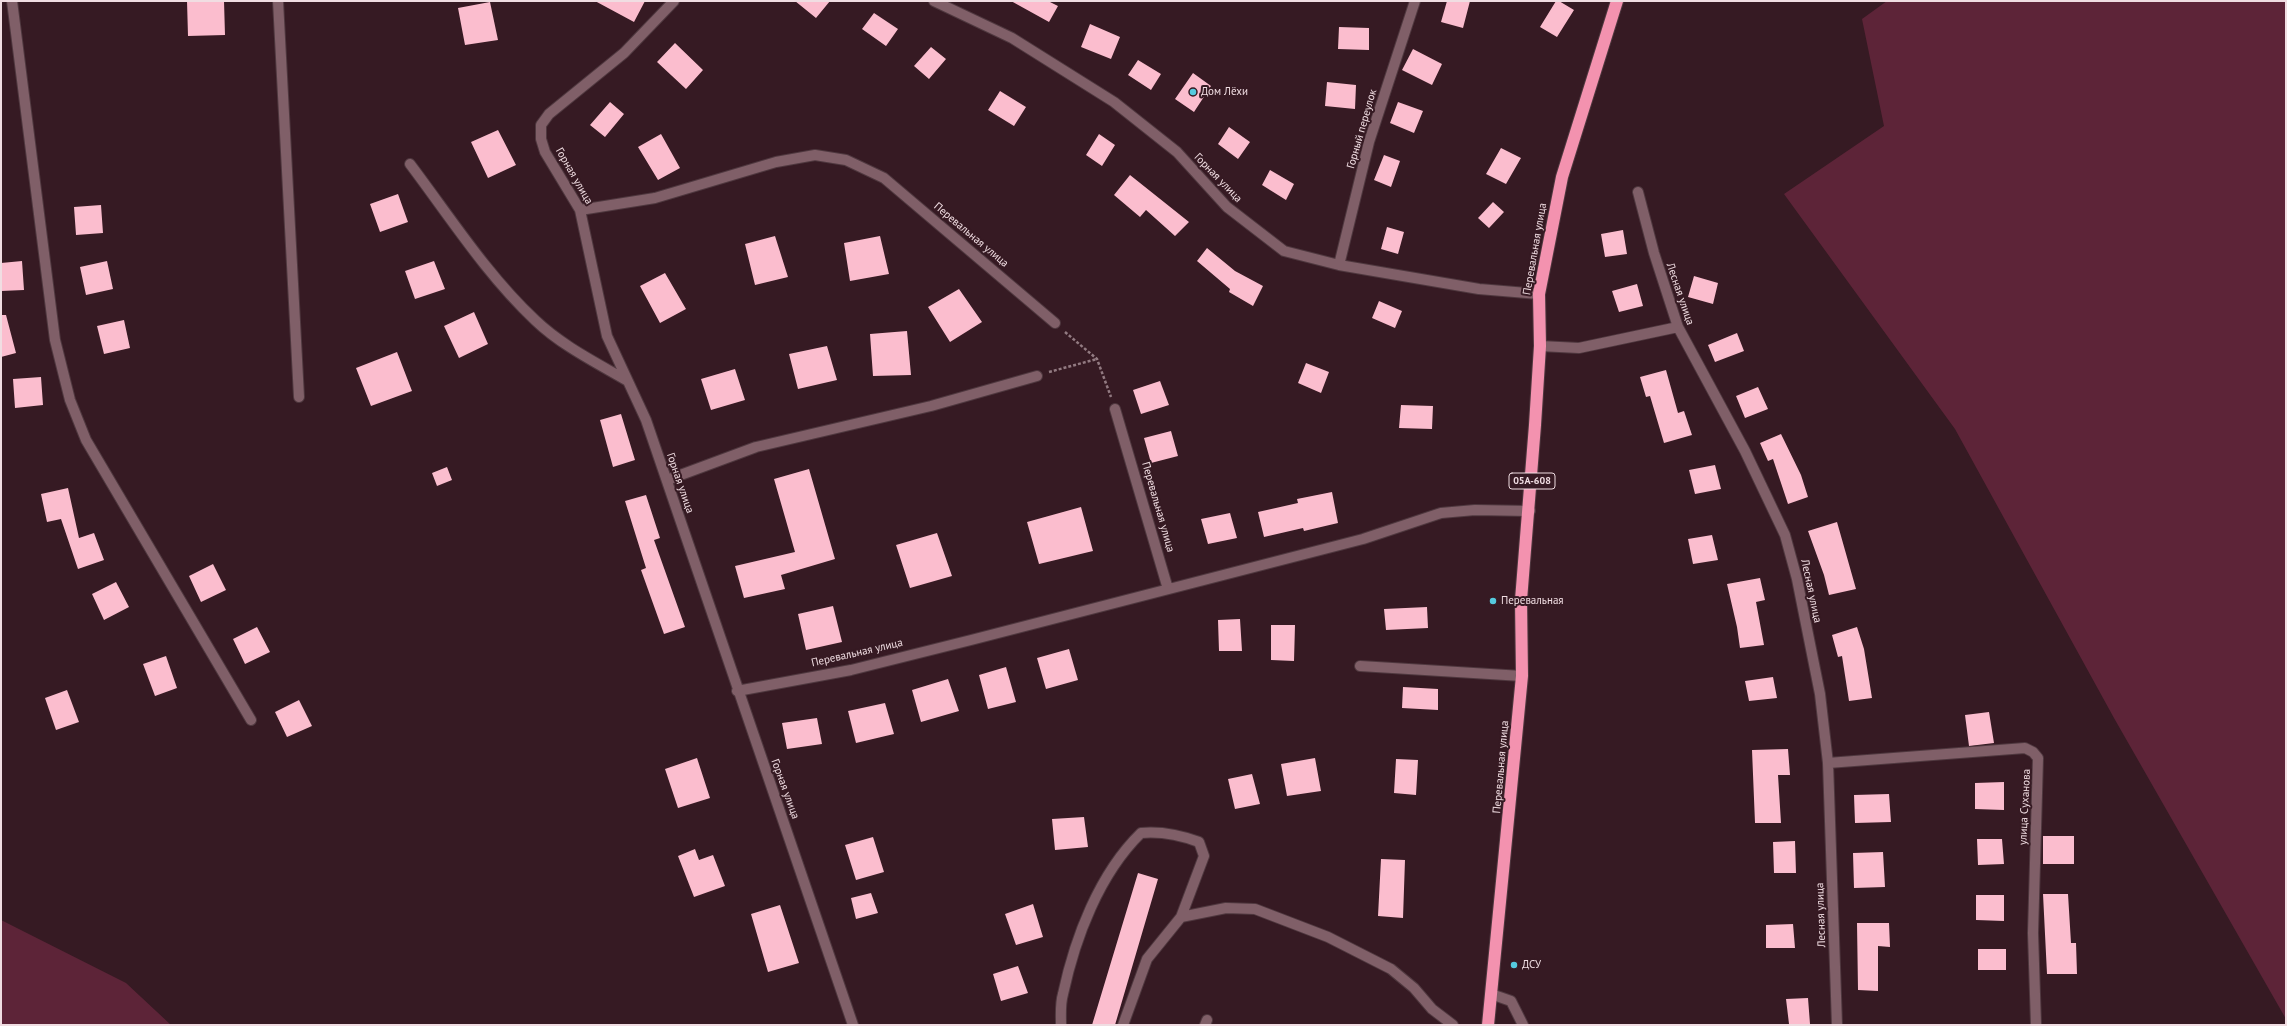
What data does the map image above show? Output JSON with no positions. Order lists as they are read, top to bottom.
{
  "streets": {
    "highway": ["Перевальная улица", "05А-608"],
    "street": [
      "Горный переулок",
      "Горная улица",
      "Лесная улица",
      "улица Суханова"
    ]
  },
  "crossings": [
    ["Горный переулок", "Горная улица"],
    ["Горная улица", "Перевальная улица"],
    ["Лесная улица", "улица Суханова"]
  ],
  "places": ["Дом Лёхи", "Перевальная", "ДСУ"]
}
